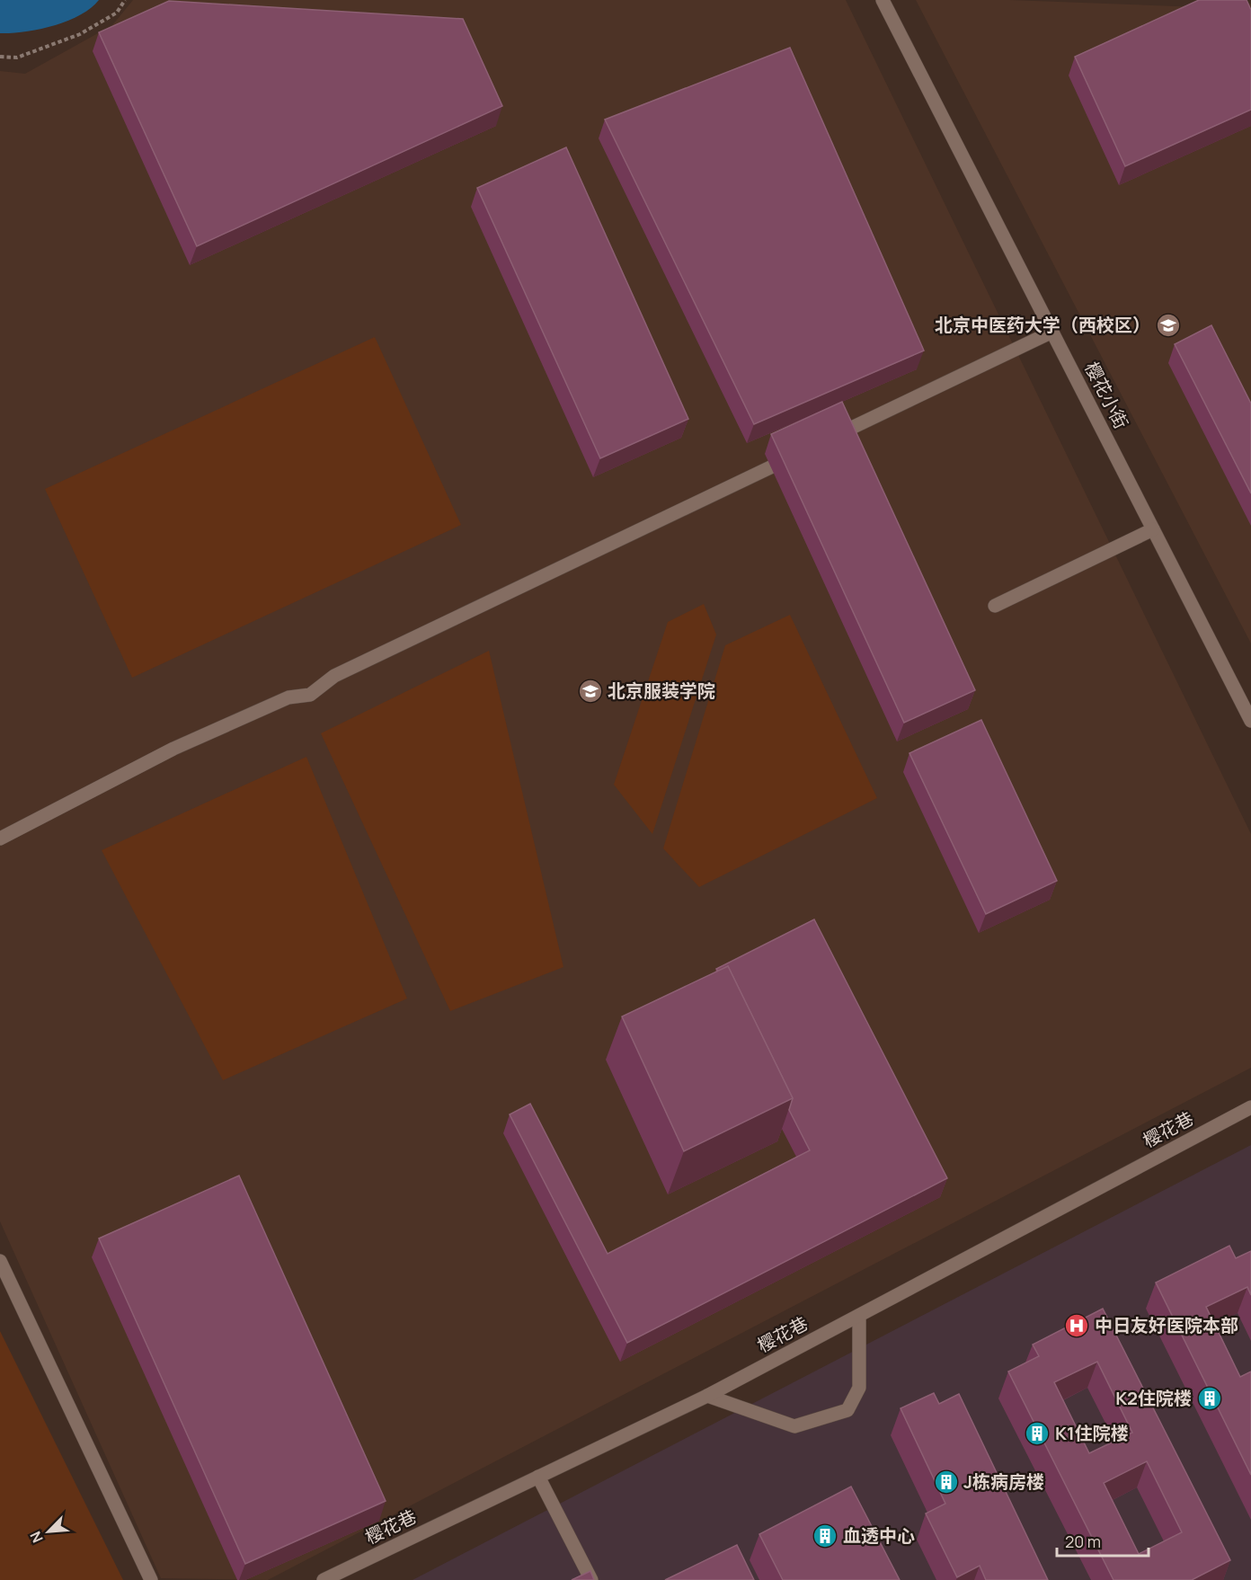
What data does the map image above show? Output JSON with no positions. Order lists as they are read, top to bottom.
{
  "streets": {
    "street": ["樱花小街", "樱花巷"]
  },
  "places": {
    "school or university": ["北京中医药大学（西校区）", "北京服装学院"],
    "hospital": ["中日友好医院本部"],
    "building": [
      "K2住院楼",
      "K1住院楼",
      "J栋病房楼",
      "血透中心"
    ]
  },
  "scale_bar": "20 m",
  "north": "bottom left"
}
